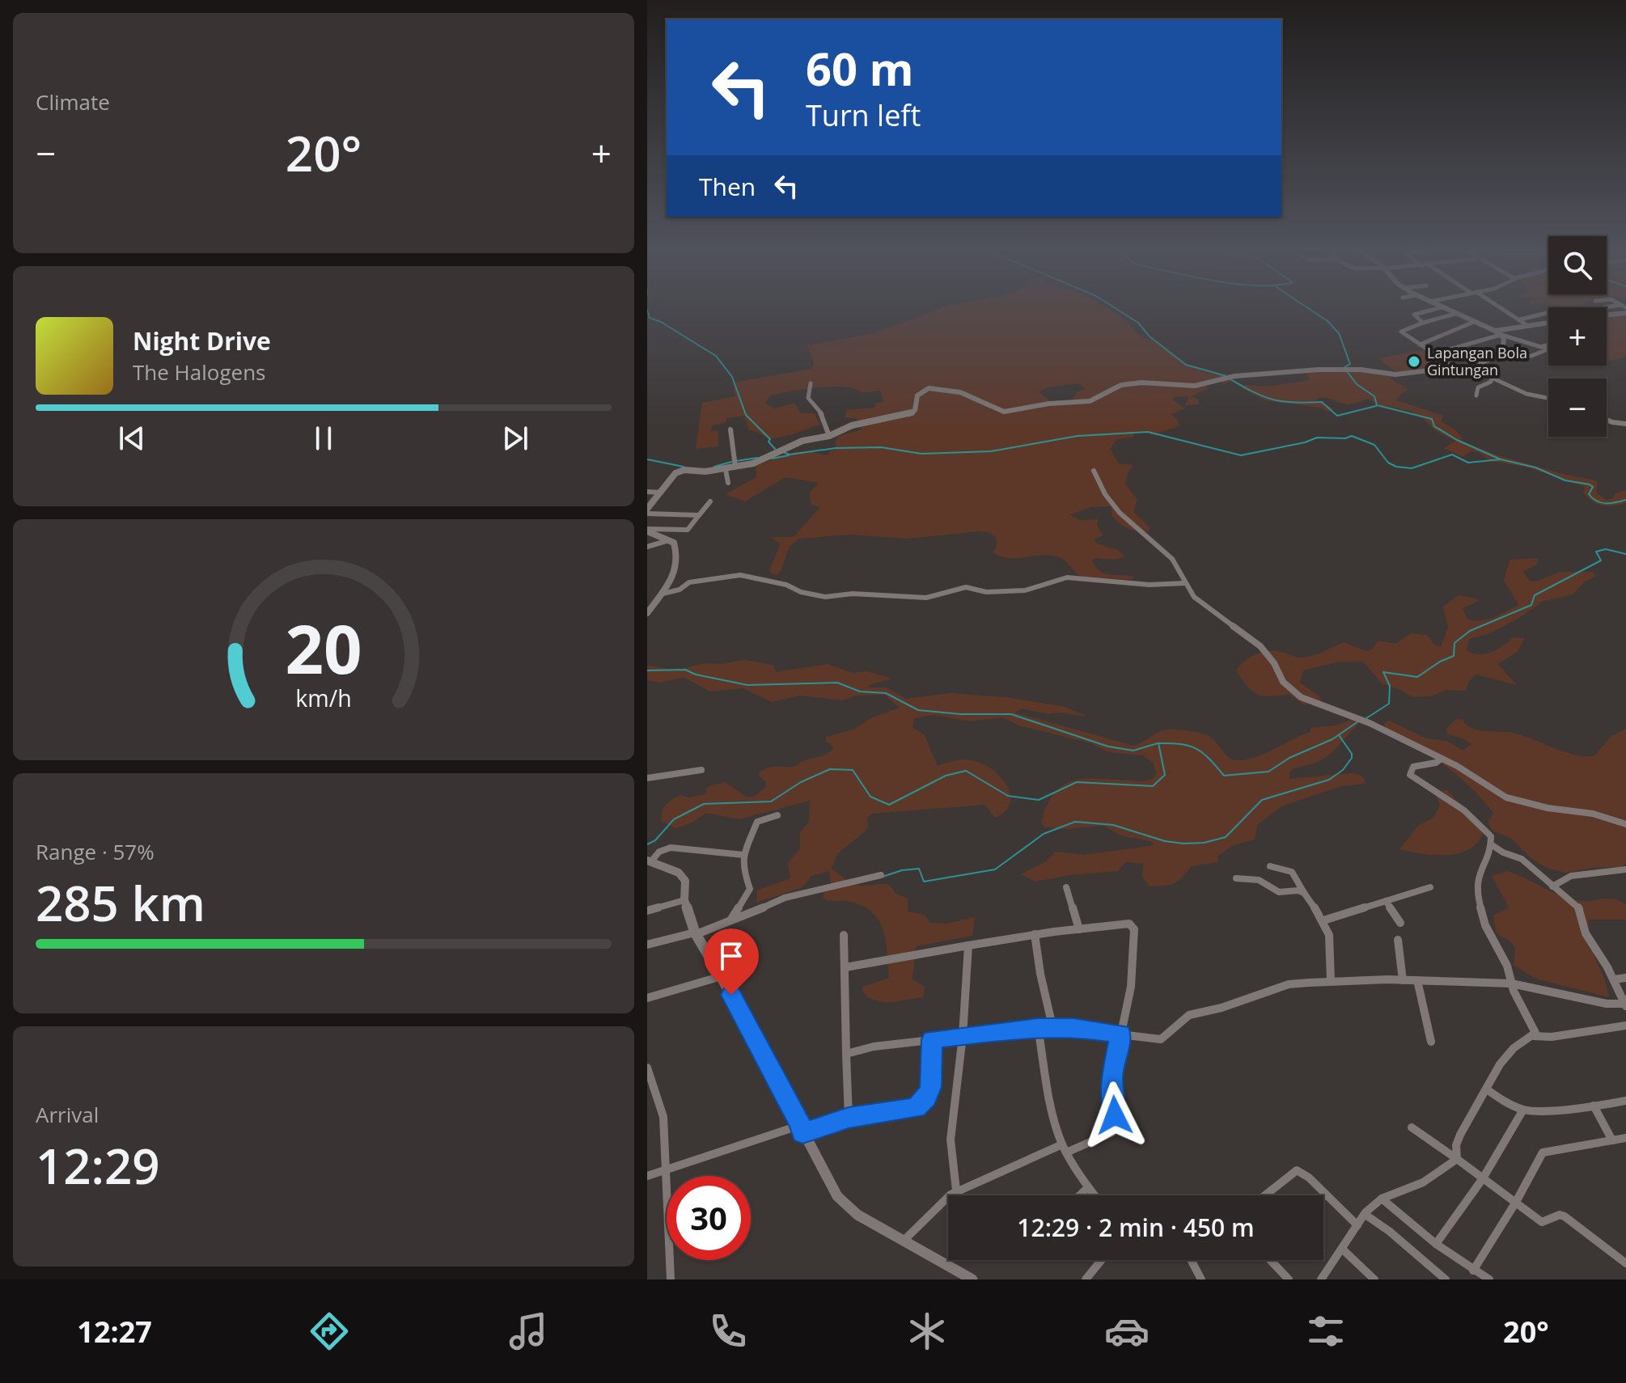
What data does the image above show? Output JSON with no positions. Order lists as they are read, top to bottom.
{
  "places": ["Lapangan Bola Gintungan"],
  "page": {
    "tile": [
      "Climate",
      ["Range · 57%", "285 km"],
      ["Arrival", "12:29"]
    ],
    "turn": ["60 m", "Turn left"],
    "heat": ["−", "20°", "+"],
    "then": "Then",
    "map_buttons": ["+", "−"],
    "song": ["Night Drive", "The Halogens"],
    "limit": "30",
    "trip": "12:29 · 2 min · 450 m",
    "tabs": ["12:27", "20°"],
    "gauge": ["20", "km/h"]
  }
}
